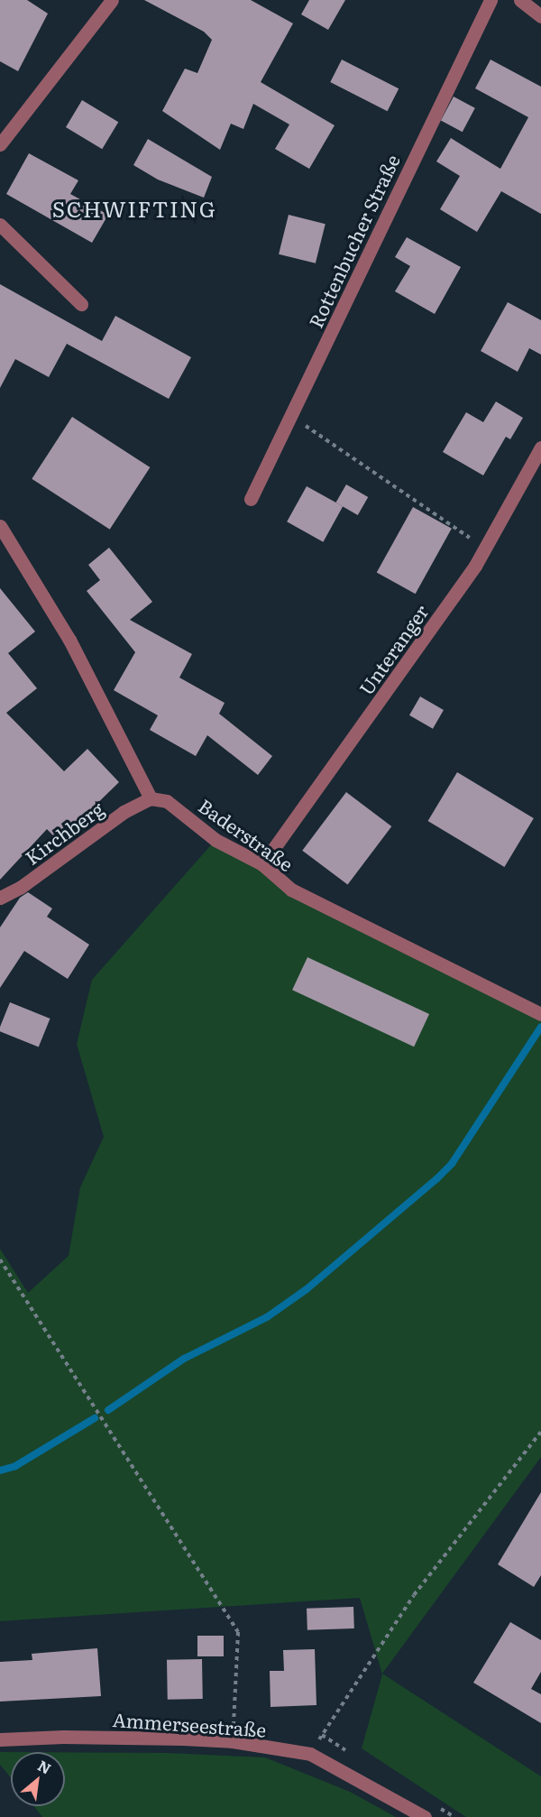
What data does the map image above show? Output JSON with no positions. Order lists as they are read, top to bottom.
{
  "streets": {
    "street": [
      "Rottenbucher Straße",
      "Unteranger",
      "Kirchberg",
      "Baderstraße",
      "Ammerseestraße"
    ]
  },
  "crossings": [
    ["Unteranger", "Baderstraße"],
    ["Kirchberg", "Baderstraße"]
  ],
  "districts": ["SCHWIFTING"],
  "north": "top right"
}
